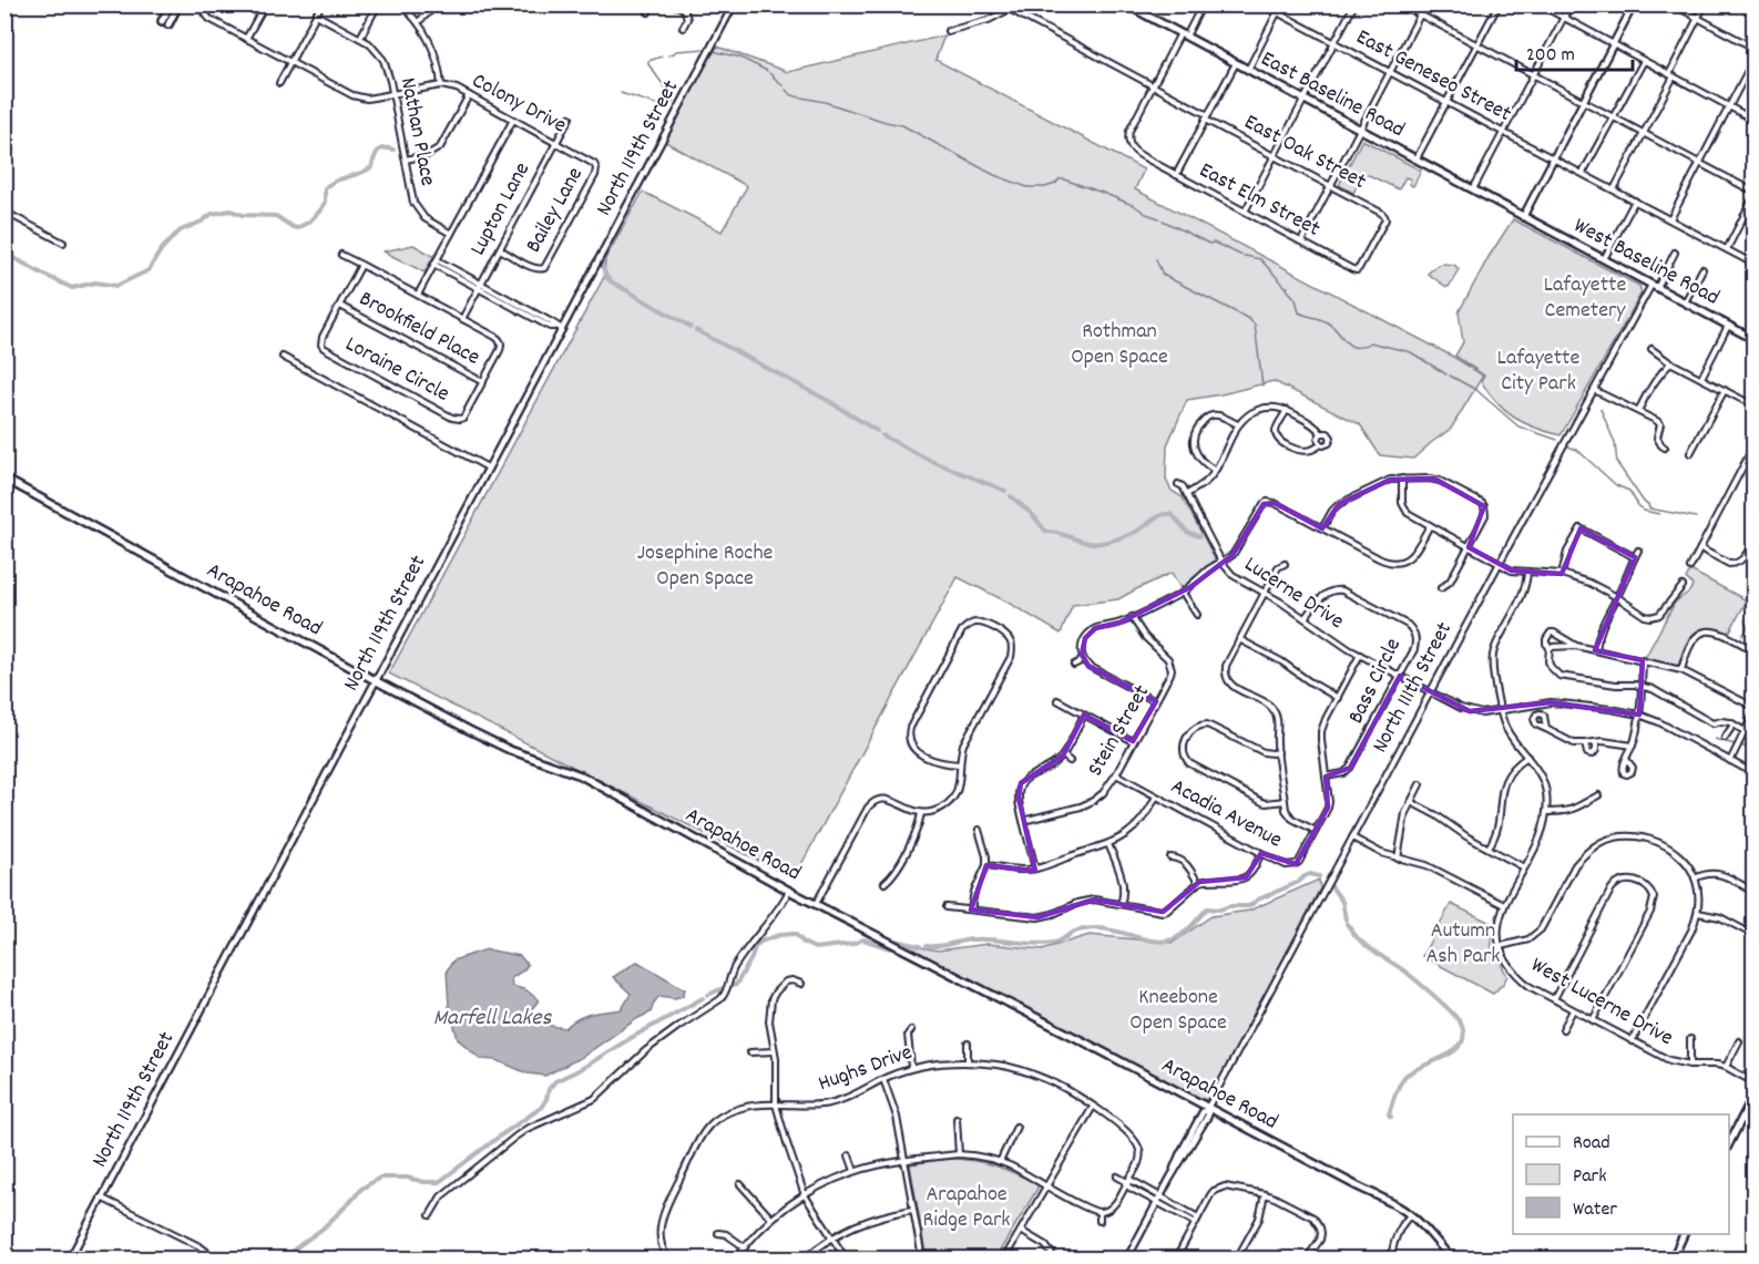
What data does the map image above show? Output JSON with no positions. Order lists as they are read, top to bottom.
{
  "streets": {
    "main road": ["East Baseline Road", "West Baseline Road", "Arapahoe Road"],
    "street": [
      "East Geneseo Street",
      "Colony Drive",
      "Nathan Place",
      "North 119th Street",
      "East Oak Street",
      "East Elm Street",
      "Lupton Lane",
      "Bailey Lane",
      "Brookfield Place",
      "Loraine Circle",
      "Lucerne Drive",
      "Bass Circle",
      "North 111th Street",
      "Stein Street",
      "Acadia Avenue",
      "West Lucerne Drive",
      "Hughs Drive"
    ]
  },
  "crossings": [
    ["East Baseline Road", "West Baseline Road"],
    ["Colony Drive", "Nathan Place"],
    ["Colony Drive", "Lupton Lane"],
    ["Colony Drive", "Bailey Lane"],
    ["North 119th Street", "Arapahoe Road"],
    ["East Oak Street", "East Elm Street"],
    ["Lupton Lane", "Bailey Lane"],
    ["Lupton Lane", "Loraine Circle"],
    ["West Baseline Road", "North 111th Street"],
    ["Brookfield Place", "Loraine Circle"],
    ["Lucerne Drive", "Bass Circle"],
    ["Lucerne Drive", "North 111th Street"],
    ["Lucerne Drive", "Acadia Avenue"],
    ["Arapahoe Road", "North 111th Street"],
    ["Bass Circle", "Acadia Avenue"],
    ["Stein Street", "Acadia Avenue"]
  ],
  "water": ["Marfell Lakes"],
  "parks": [
    "Lafayette Cemetery",
    "Rothman Open Space",
    "Lafayette City Park",
    "Josephine Roche Open Space",
    "Autumn Ash Park",
    "Kneebone Open Space",
    "Arapahoe Ridge Park"
  ],
  "legend": ["Road", "Park", "Water"],
  "scale_bar": "200 m"
}
